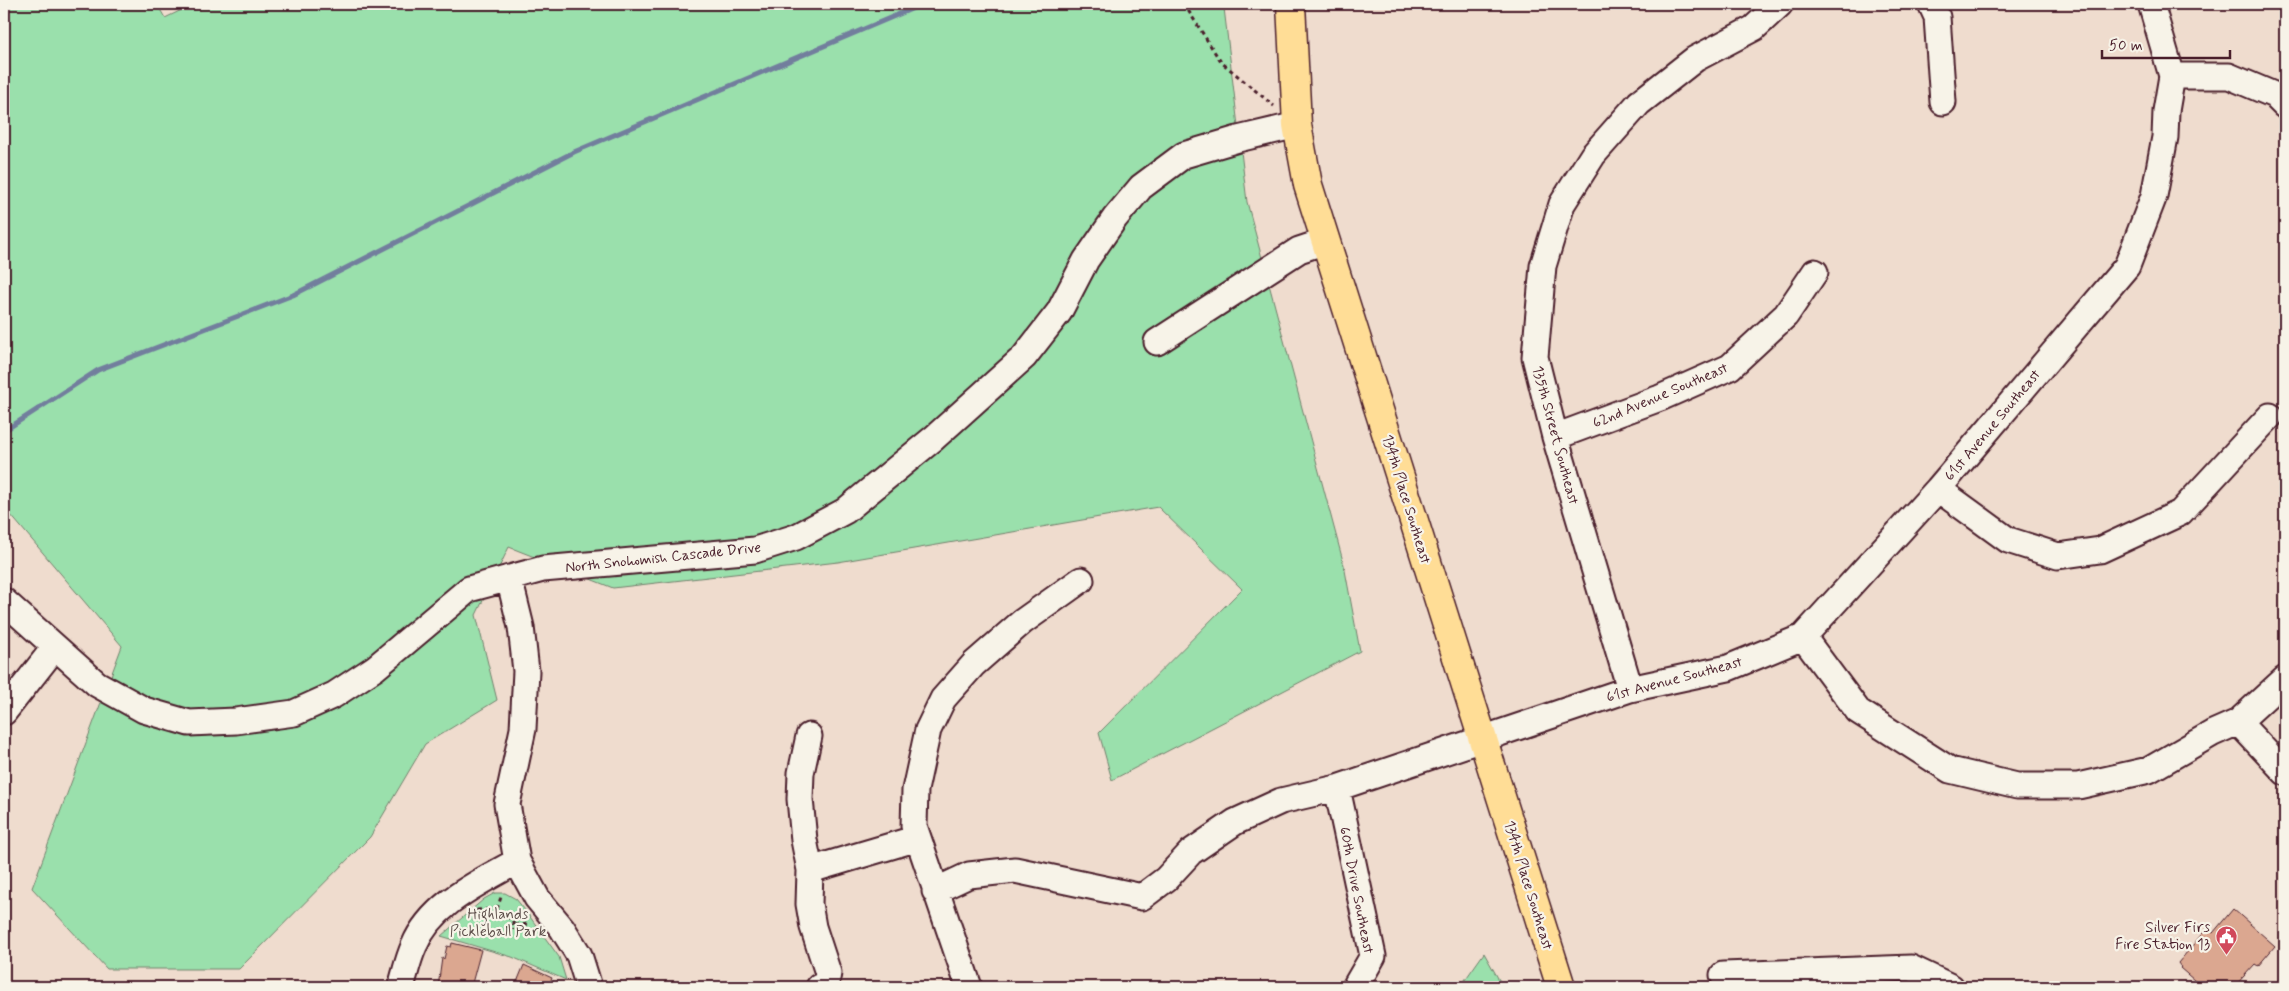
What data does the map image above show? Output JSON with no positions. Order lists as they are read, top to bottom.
{
  "streets": {
    "main road": ["134th Place Southeast"],
    "street": [
      "62nd Avenue Southeast",
      "61st Avenue Southeast",
      "135th Street Southeast",
      "North Snohomish Cascade Drive",
      "60th Drive Southeast"
    ]
  },
  "crossings": [
    ["62nd Avenue Southeast", "135th Street Southeast"],
    ["61st Avenue Southeast", "135th Street Southeast"],
    ["61st Avenue Southeast", "134th Place Southeast"],
    ["61st Avenue Southeast", "60th Drive Southeast"],
    ["134th Place Southeast", "North Snohomish Cascade Drive"]
  ],
  "parks": ["Highlands Pickleball Park"],
  "places": {
    "public building": ["Silver Firs Fire Station 13"]
  },
  "scale_bar": "50 m"
}
